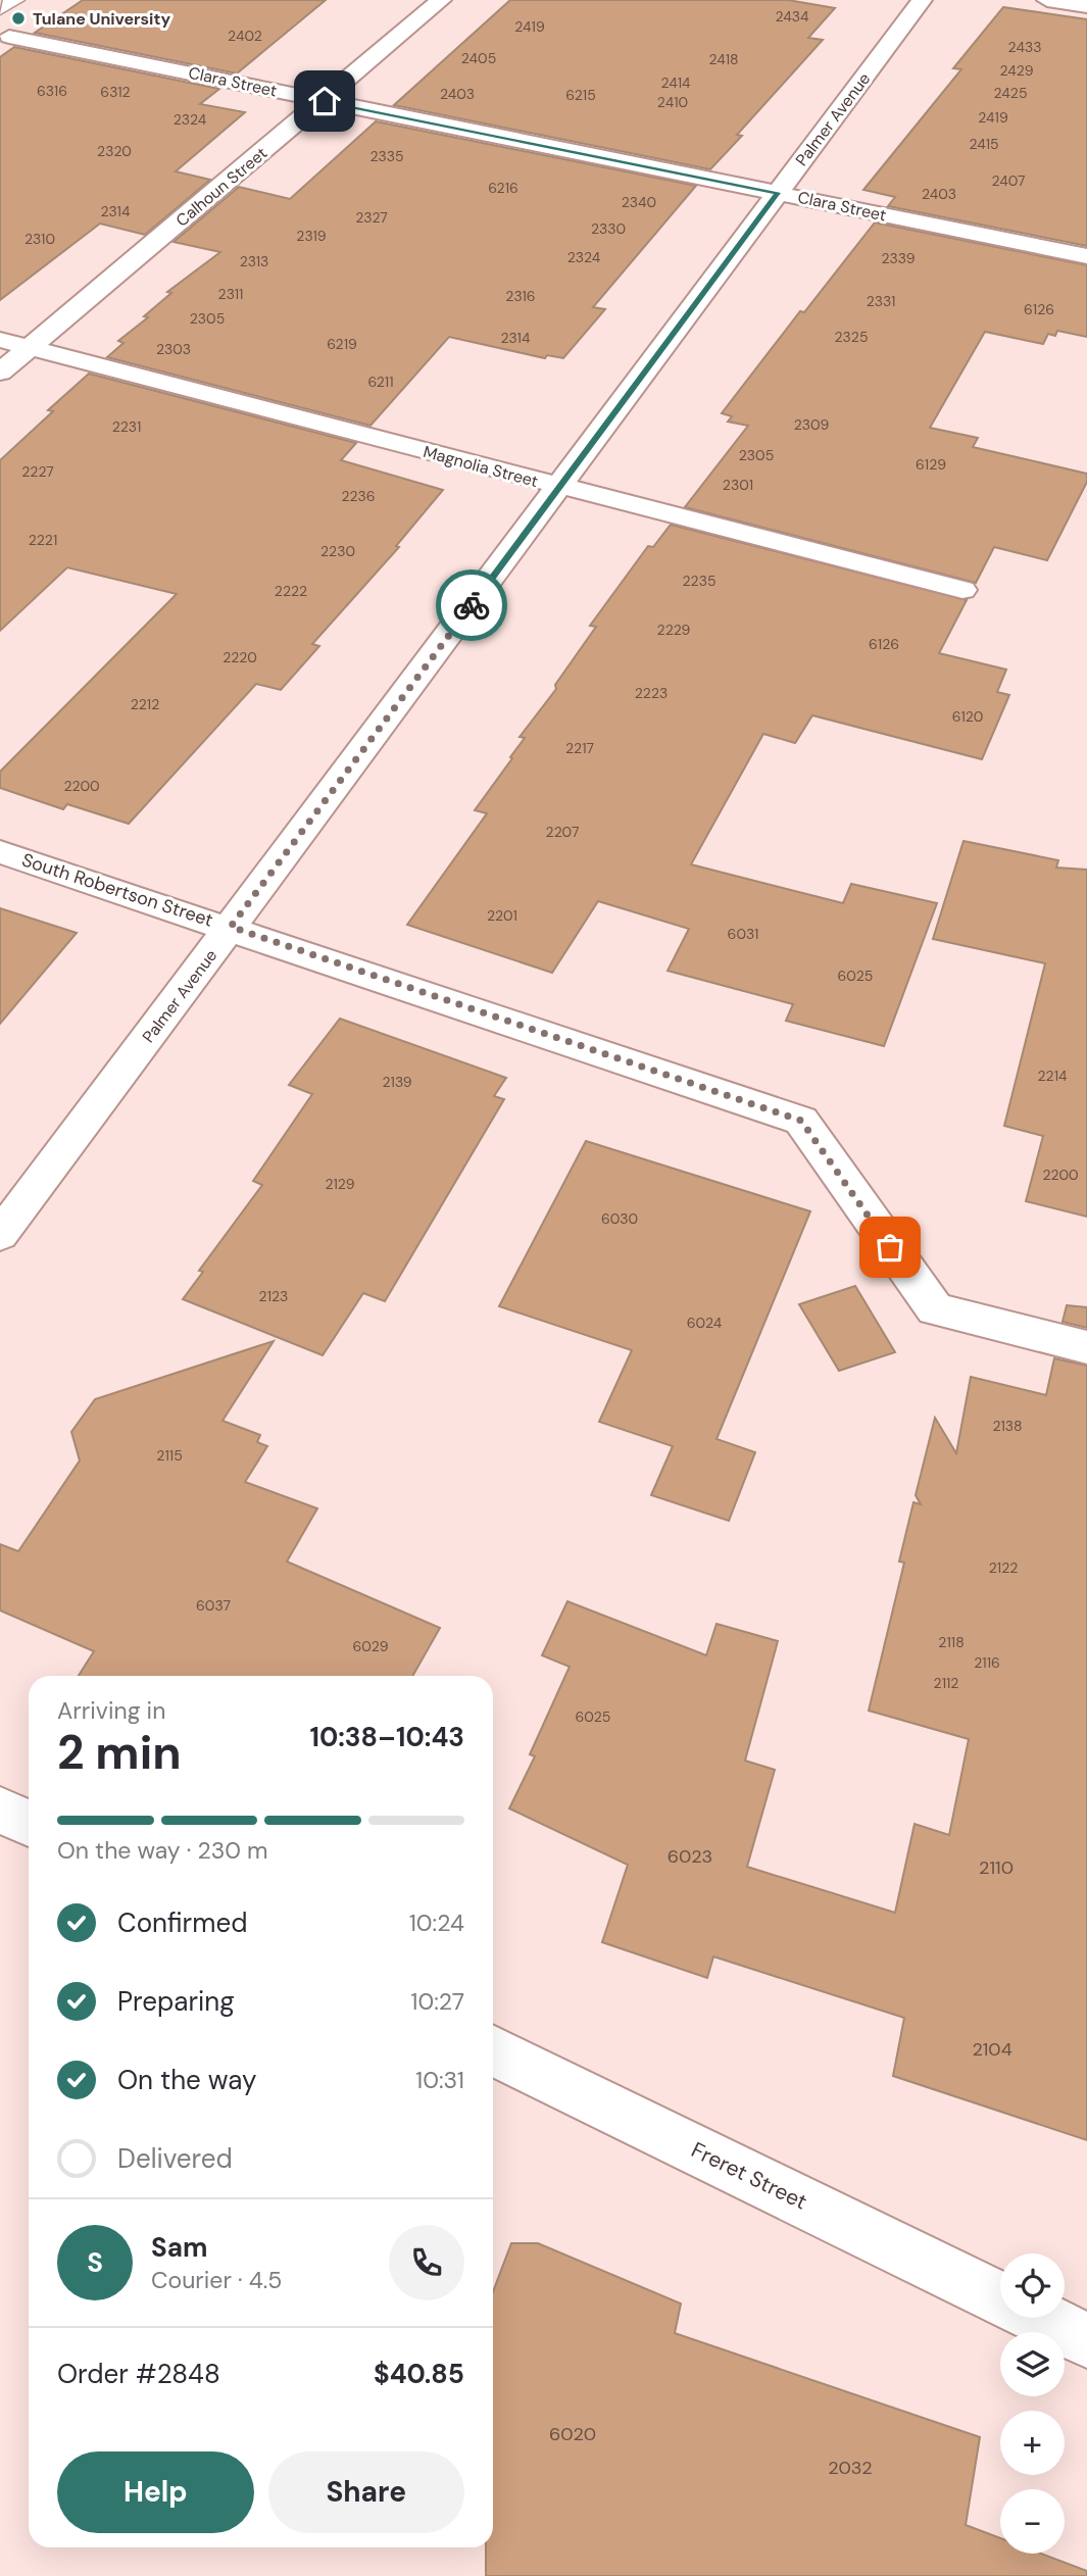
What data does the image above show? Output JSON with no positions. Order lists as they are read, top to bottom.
{
  "streets": {
    "street": [
      "Clara Street",
      "Palmer Avenue",
      "Calhoun Street",
      "Magnolia Street",
      "South Robertson Street",
      "Freret Street"
    ]
  },
  "crossings": [
    ["Clara Street", "Palmer Avenue"],
    ["Clara Street", "Calhoun Street"],
    ["Palmer Avenue", "Magnolia Street"],
    ["Palmer Avenue", "South Robertson Street"],
    ["Calhoun Street", "Magnolia Street"]
  ],
  "places": ["Tulane University"],
  "house_numbers": [
    "2434",
    "2419",
    "2402",
    "2433",
    "2405",
    "2418",
    "2429",
    "2414",
    "6316",
    "6312",
    "2425",
    "2403",
    "6215",
    "2410",
    "2419",
    "2324",
    "2415",
    "2320",
    "2335",
    "2407",
    "6216",
    "2403",
    "2340",
    "2314",
    "2327",
    "2330",
    "2319",
    "2310",
    "2324",
    "2339",
    "2313",
    "2311",
    "2316",
    "2331",
    "6126",
    "2305",
    "2325",
    "2314",
    "6219",
    "2303",
    "6211",
    "2309",
    "2231",
    "2305",
    "6129",
    "2227",
    "2301",
    "2236",
    "2221",
    "2230",
    "2235",
    "2222",
    "2229",
    "6126",
    "2220",
    "2223",
    "2212",
    "6120",
    "2217",
    "2200",
    "2207",
    "2201",
    "6031",
    "6025",
    "2214",
    "2139",
    "2200",
    "2129",
    "6030",
    "2123",
    "6024",
    "2138",
    "2115",
    "2122",
    "6037",
    "2118",
    "6029",
    "2116",
    "2112",
    "6025",
    "6023",
    "2110",
    "2104",
    "6020",
    "2032"
  ],
  "page": {
    "heading": ["2 min", "Arriving in", "10:38–10:43"],
    "panel": [
      "Sam",
      "Courier · 4.5",
      "Order #2848",
      "$40.85"
    ],
    "bar": "On the way · 230 m",
    "list": [
      ["Confirmed", "10:24"],
      ["Preparing", "10:27"],
      ["On the way", "10:31"],
      "Delivered"
    ],
    "round": "S",
    "map_buttons": ["+", "−"],
    "buttons": ["Help", "Share"]
  }
}
